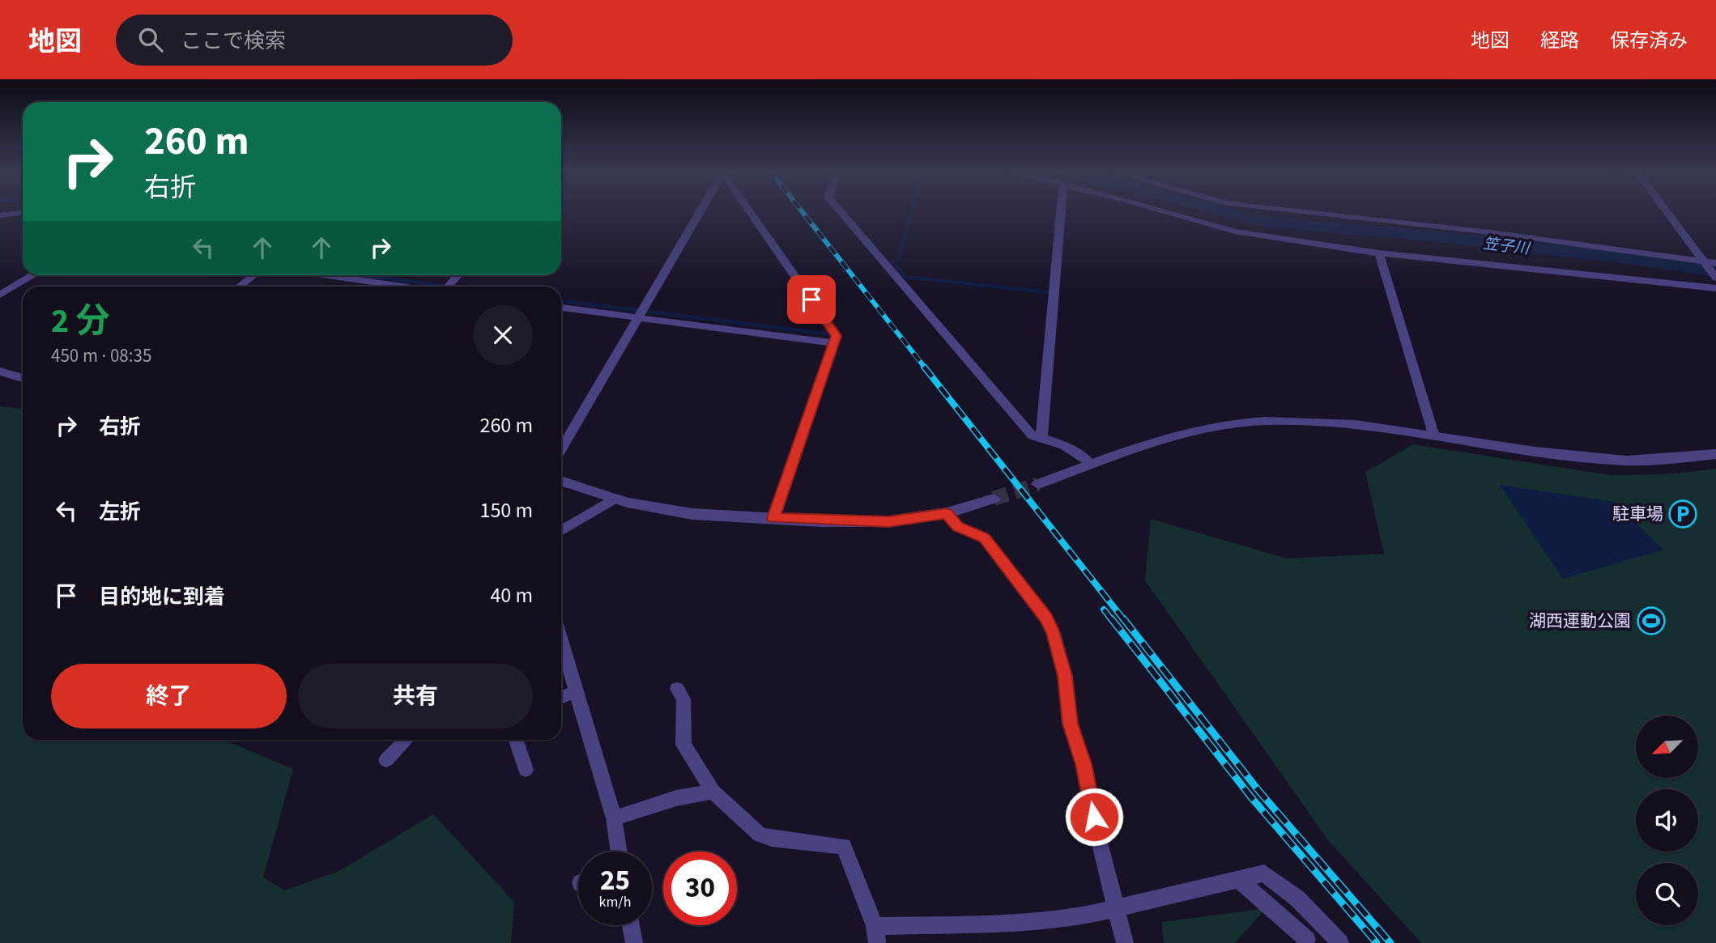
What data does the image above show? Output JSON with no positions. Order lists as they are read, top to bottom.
{
  "water": ["笠子川"],
  "places": {
    "parking": ["駐車場"],
    "sports": ["湖西運動公園"]
  },
  "north": "bottom left",
  "page": {
    "header": "地図",
    "search": "ここで検索",
    "nav": ["地図", "経路", "保存済み"],
    "turn": ["260 m", "右折"],
    "heading": ["2 分", "450 m · 08:35"],
    "list": [
      {
        "name": "右折",
        "value": "260 m"
      },
      {
        "name": "左折",
        "value": "150 m"
      },
      {
        "name": "目的地に到着",
        "value": "40 m"
      }
    ],
    "buttons": ["終了", "共有"],
    "speed": "25 km/h",
    "limit": "30"
  }
}
